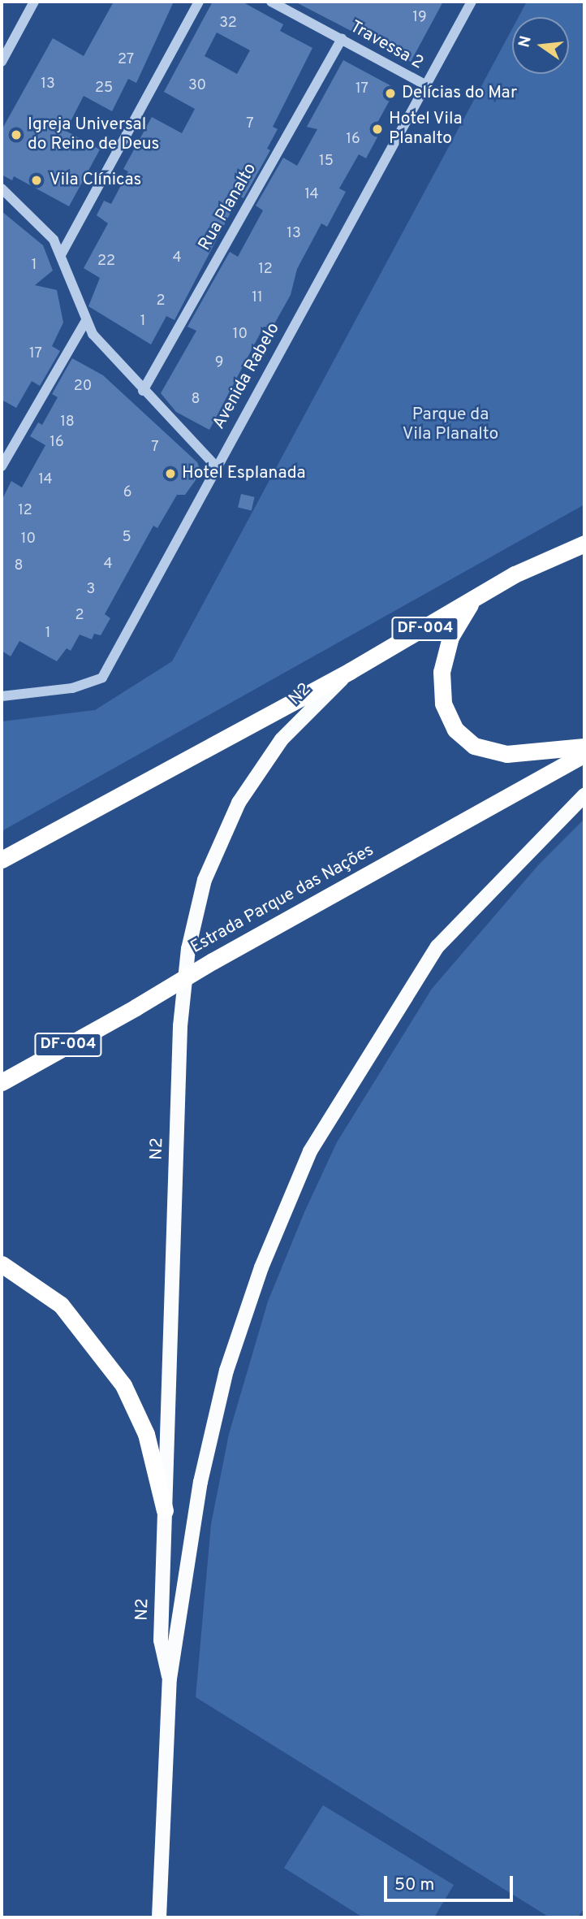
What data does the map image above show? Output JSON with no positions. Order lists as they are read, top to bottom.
{
  "streets": {
    "highway": ["DF-004", "Estrada Parque das Nações"],
    "main road": ["N2"],
    "street": ["Travessa 2", "Rua Planalto", "Avenida Rabelo"]
  },
  "crossings": [
    ["Travessa 2", "Rua Planalto"],
    ["Travessa 2", "Avenida Rabelo"],
    ["DF-004", "N2"]
  ],
  "parks": ["Parque da Vila Planalto"],
  "places": [
    "Delícias do Mar",
    "Hotel Vila Planalto",
    "Igreja Universal do Reino de Deus",
    "Vila Clínicas",
    "Hotel Esplanada"
  ],
  "house_numbers": [
    "19",
    "32",
    "27",
    "13",
    "30",
    "25",
    "17",
    "7",
    "16",
    "15",
    "14",
    "13",
    "4",
    "22",
    "1",
    "12",
    "11",
    "2",
    "1",
    "10",
    "17",
    "9",
    "20",
    "8",
    "18",
    "16",
    "7",
    "14",
    "6",
    "12",
    "5",
    "10",
    "4",
    "8",
    "3",
    "2",
    "1"
  ],
  "scale_bar": "50 m",
  "north": "left"
}
